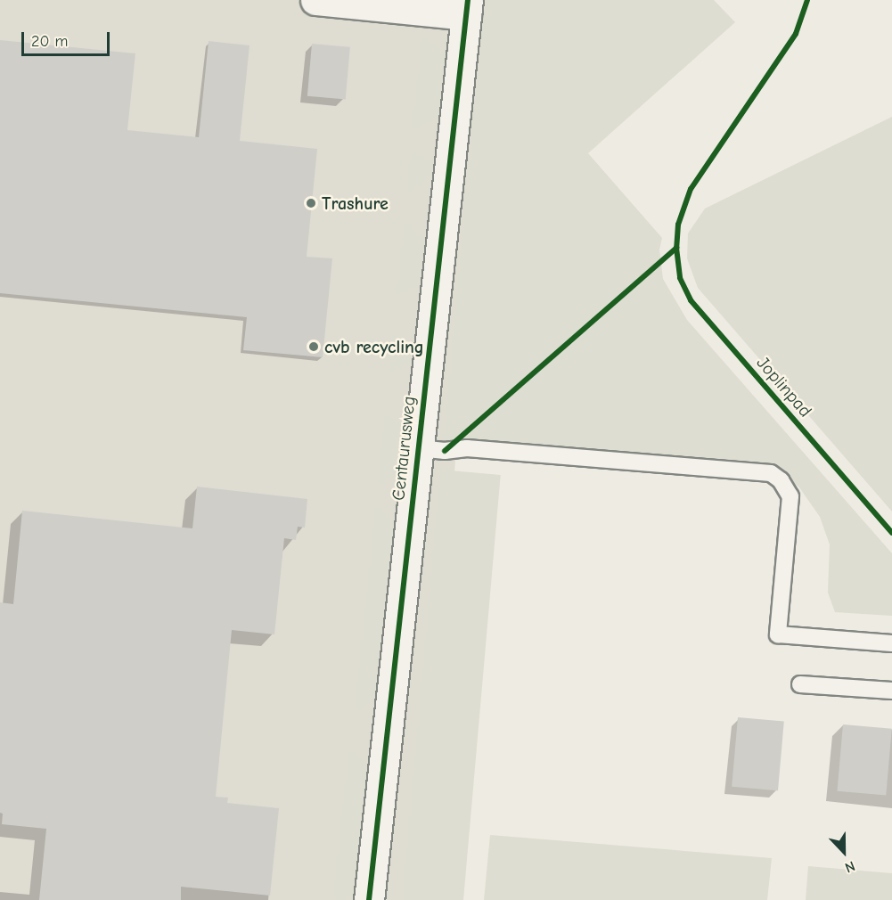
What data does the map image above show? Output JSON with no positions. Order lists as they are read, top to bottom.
{
  "streets": {
    "street": ["Centaurusweg"],
    "cycle path": ["Joplinpad"]
  },
  "places": ["Trashure", "cvb recycling"],
  "scale_bar": "20 m",
  "north": "bottom"
}
